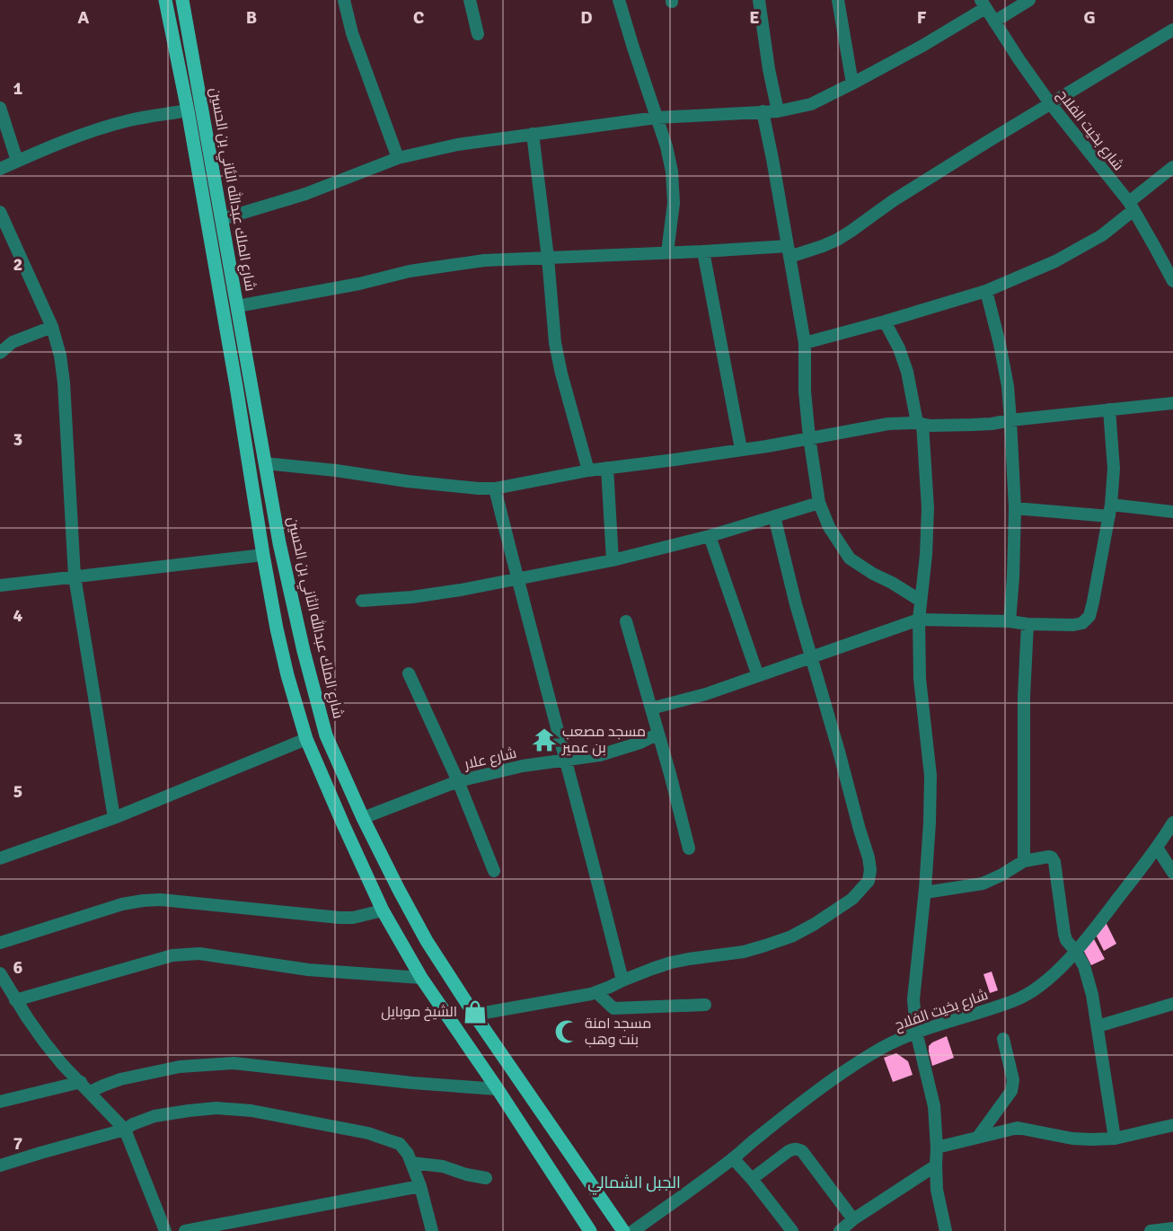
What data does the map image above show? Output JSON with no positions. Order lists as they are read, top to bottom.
{
  "streets": {
    "main road": ["شارع الملك عبدالله الثاني بن الحسين"],
    "street": ["شارع بخيت الفلاح", "شارع علار"]
  },
  "crossings": [
    ["شارع الملك عبدالله الثاني بن الحسين", "شارع علار"]
  ],
  "districts": ["الجبل الشمالي"],
  "places": {
    "temple": ["مسجد مصعب بن عمير"],
    "shop": ["الشيخ موبايل"],
    "mosque": ["مسجد امنة بنت وهب"]
  },
  "grid": {
    "columns": [
      "A",
      "B",
      "C",
      "D",
      "E",
      "F",
      "G"
    ],
    "rows": [
      "1",
      "2",
      "3",
      "4",
      "5",
      "6",
      "7"
    ]
  }
}
